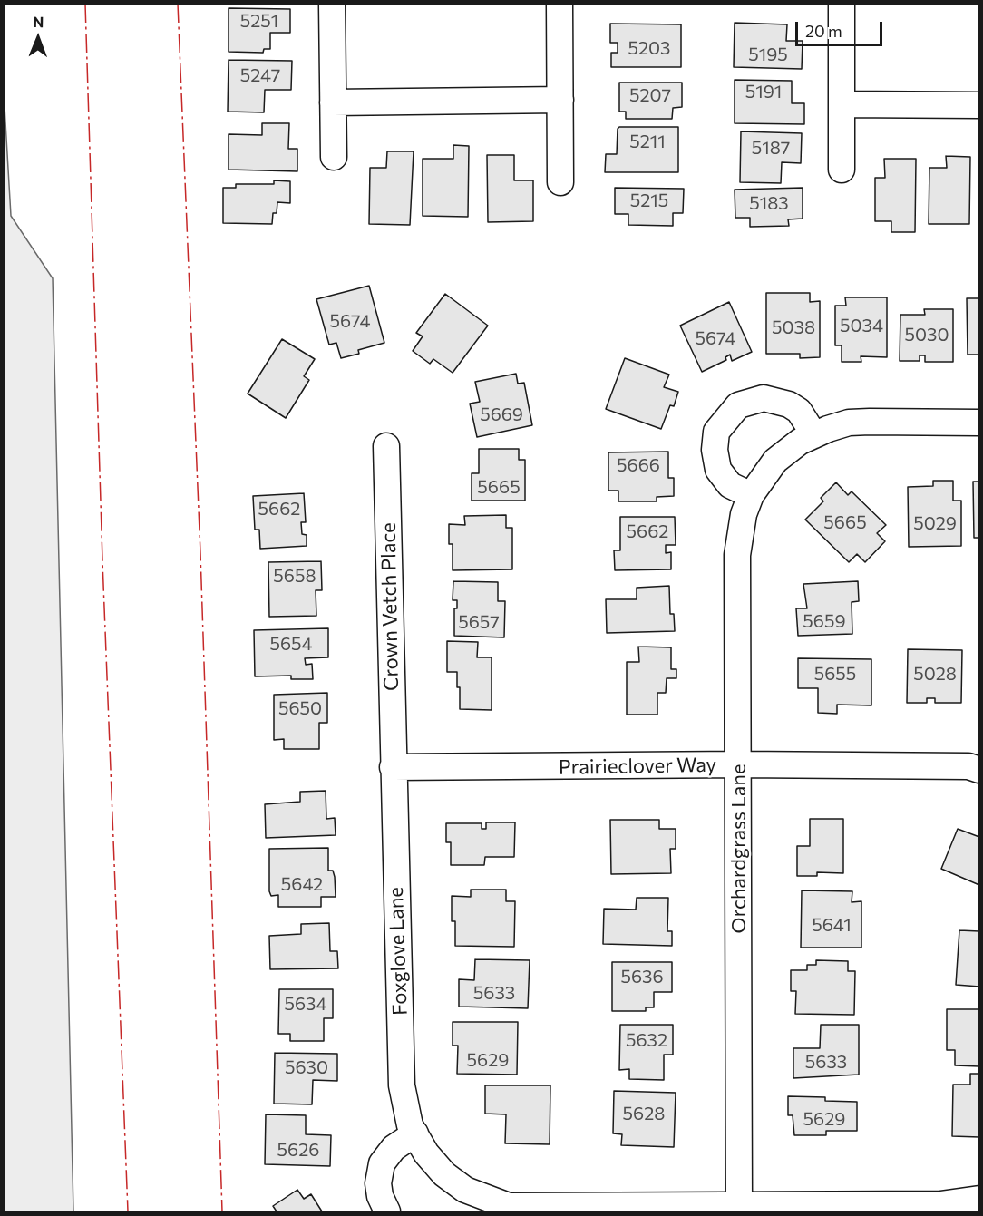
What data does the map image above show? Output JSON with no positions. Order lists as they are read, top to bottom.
{
  "streets": {
    "street": [
      "Crown Vetch Place",
      "Prairieclover Way",
      "Orchardgrass Lane",
      "Foxglove Lane"
    ]
  },
  "crossings": [
    ["Crown Vetch Place", "Prairieclover Way"],
    ["Crown Vetch Place", "Foxglove Lane"],
    ["Prairieclover Way", "Orchardgrass Lane"],
    ["Prairieclover Way", "Foxglove Lane"],
    ["Orchardgrass Lane", "Foxglove Lane"]
  ],
  "house_numbers": [
    "5251",
    "5203",
    "5195",
    "5247",
    "5191",
    "5207",
    "5211",
    "5187",
    "5215",
    "5183",
    "5674",
    "5034",
    "5038",
    "5030",
    "5674",
    "5669",
    "5666",
    "5665",
    "5662",
    "5665",
    "5029",
    "5662",
    "5658",
    "5659",
    "5657",
    "5654",
    "5655",
    "5028",
    "5650",
    "5642",
    "5641",
    "5636",
    "5633",
    "5634",
    "5632",
    "5629",
    "5633",
    "5630",
    "5628",
    "5629",
    "5626"
  ],
  "scale_bar": "20 m",
  "north": "top"
}
